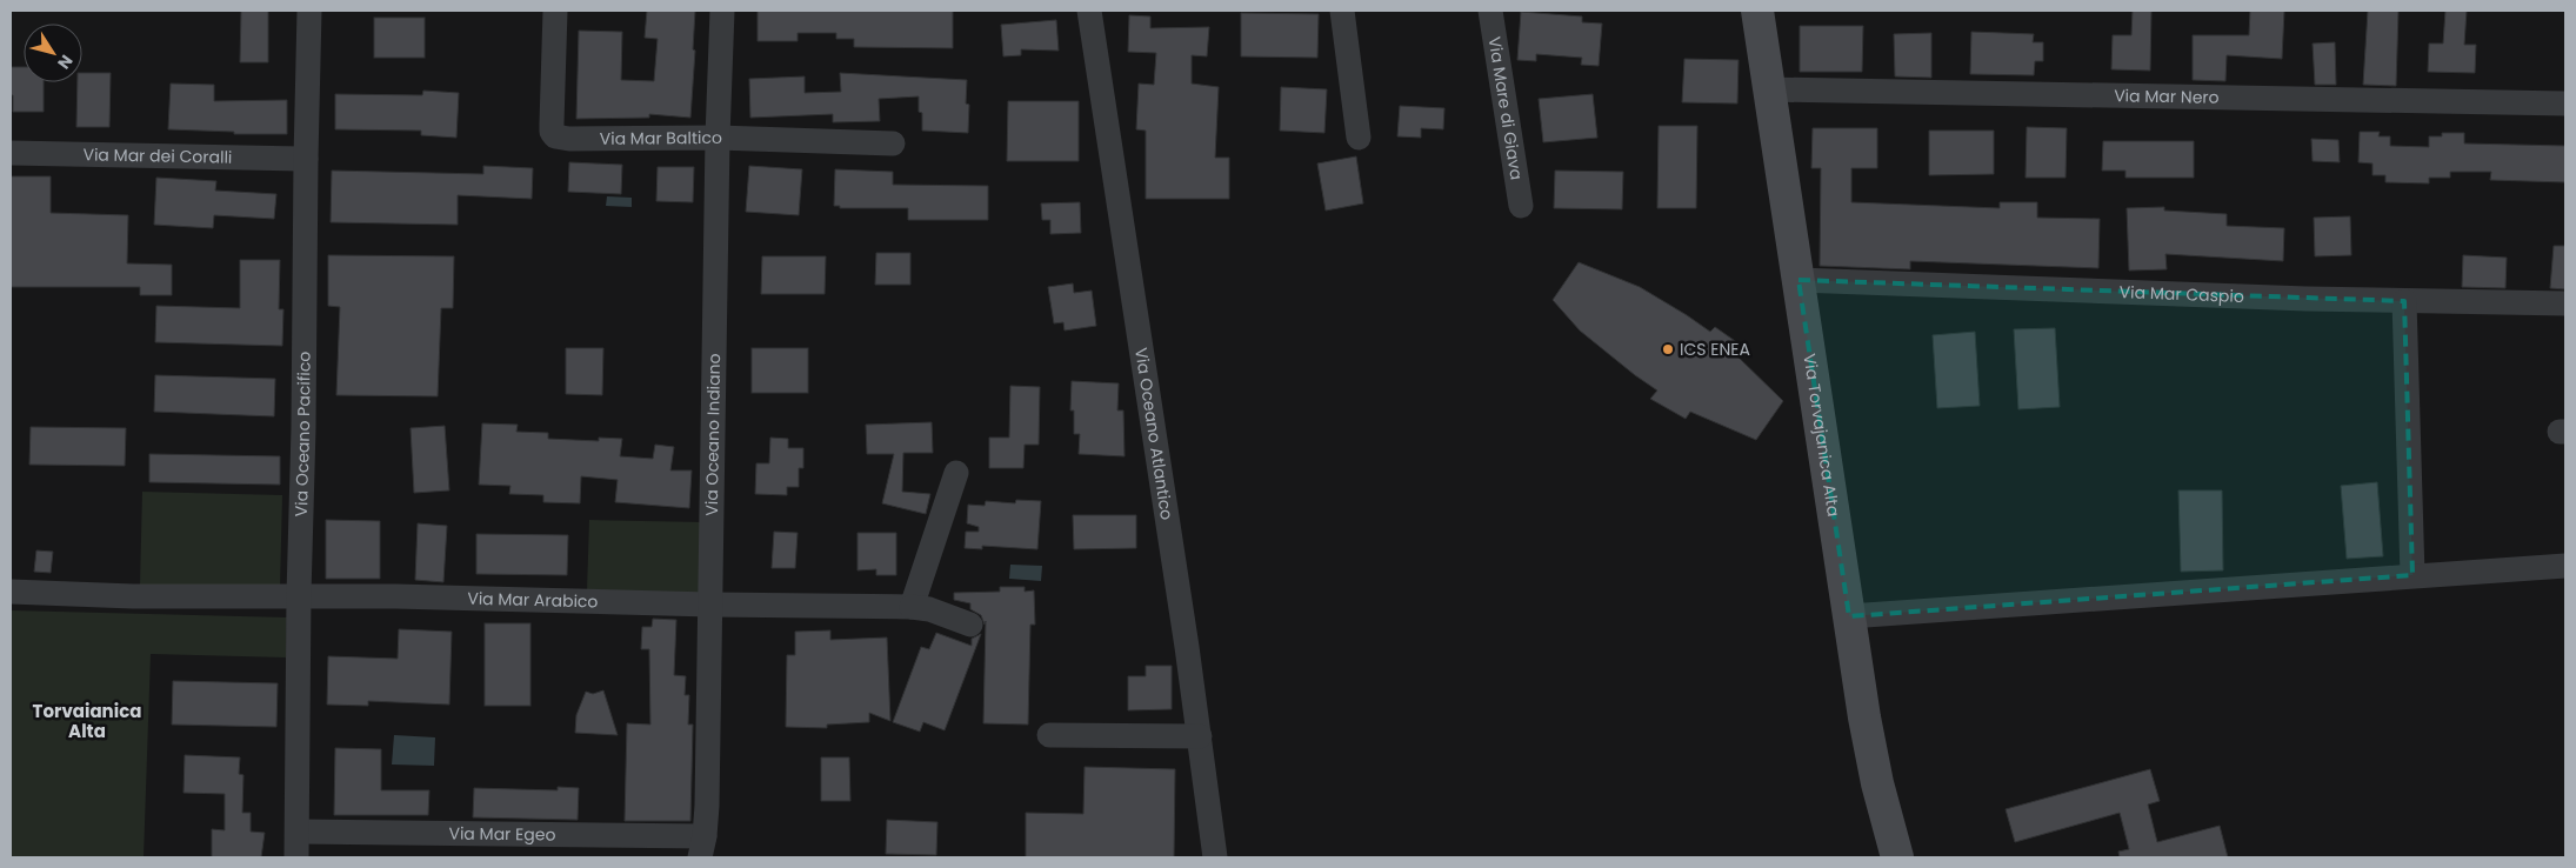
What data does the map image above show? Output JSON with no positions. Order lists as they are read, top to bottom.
{
  "streets": {
    "street": [
      "Via Mar Nero",
      "Via Mare di Giava",
      "Via Mar Baltico",
      "Via Mar dei Coralli",
      "Via Mar Caspio",
      "Via Oceano Pacifico",
      "Via Oceano Indiano",
      "Via Oceano Atlantico",
      "Via Torvajanica Alta",
      "Via Mar Arabico",
      "Via Mar Egeo"
    ]
  },
  "crossings": [
    ["Via Mar Nero", "Via Torvajanica Alta"],
    ["Via Mar Baltico", "Via Oceano Indiano"],
    ["Via Mar dei Coralli", "Via Oceano Pacifico"],
    ["Via Mar Caspio", "Via Torvajanica Alta"],
    ["Via Oceano Pacifico", "Via Mar Arabico"],
    ["Via Oceano Pacifico", "Via Mar Egeo"],
    ["Via Oceano Indiano", "Via Mar Arabico"],
    ["Via Oceano Indiano", "Via Mar Egeo"]
  ],
  "districts": ["Torvaianica Alta"],
  "places": ["ICS ENEA"],
  "north": "bottom right"
}
